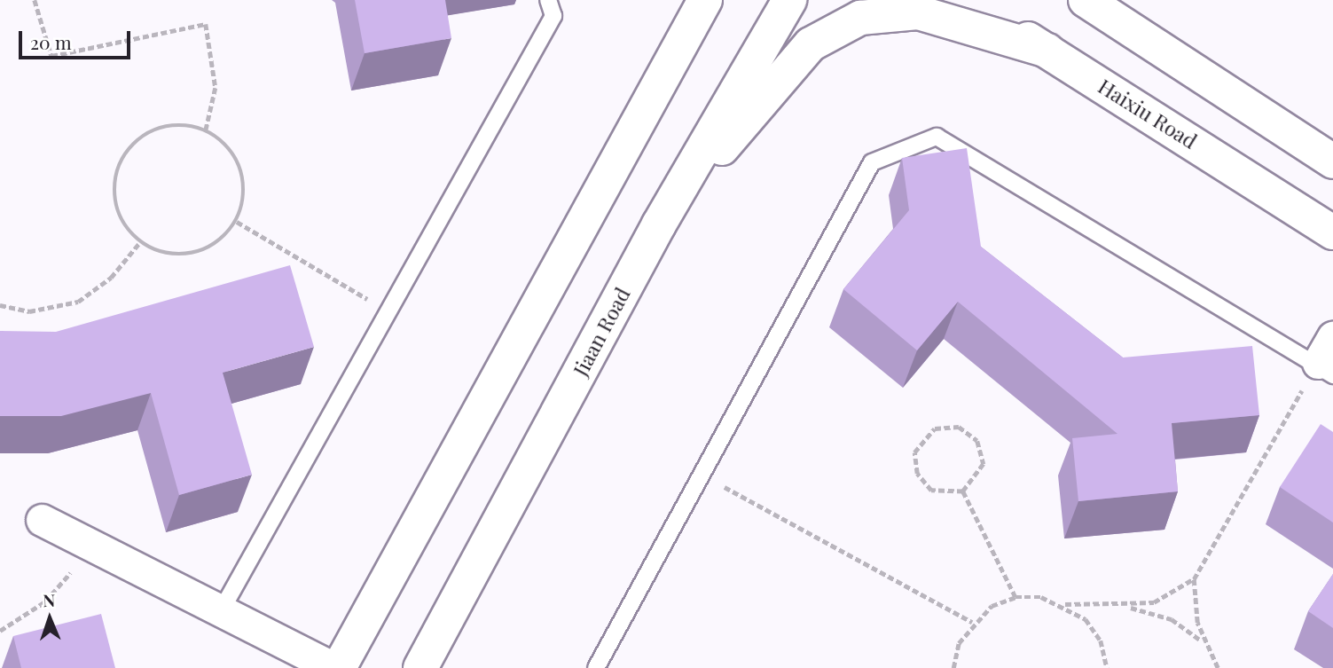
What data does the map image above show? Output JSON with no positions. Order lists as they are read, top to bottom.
{
  "streets": {
    "main road": ["Haixiu Road", "Jiaan Road"]
  },
  "scale_bar": "20 m",
  "north": "top"
}
